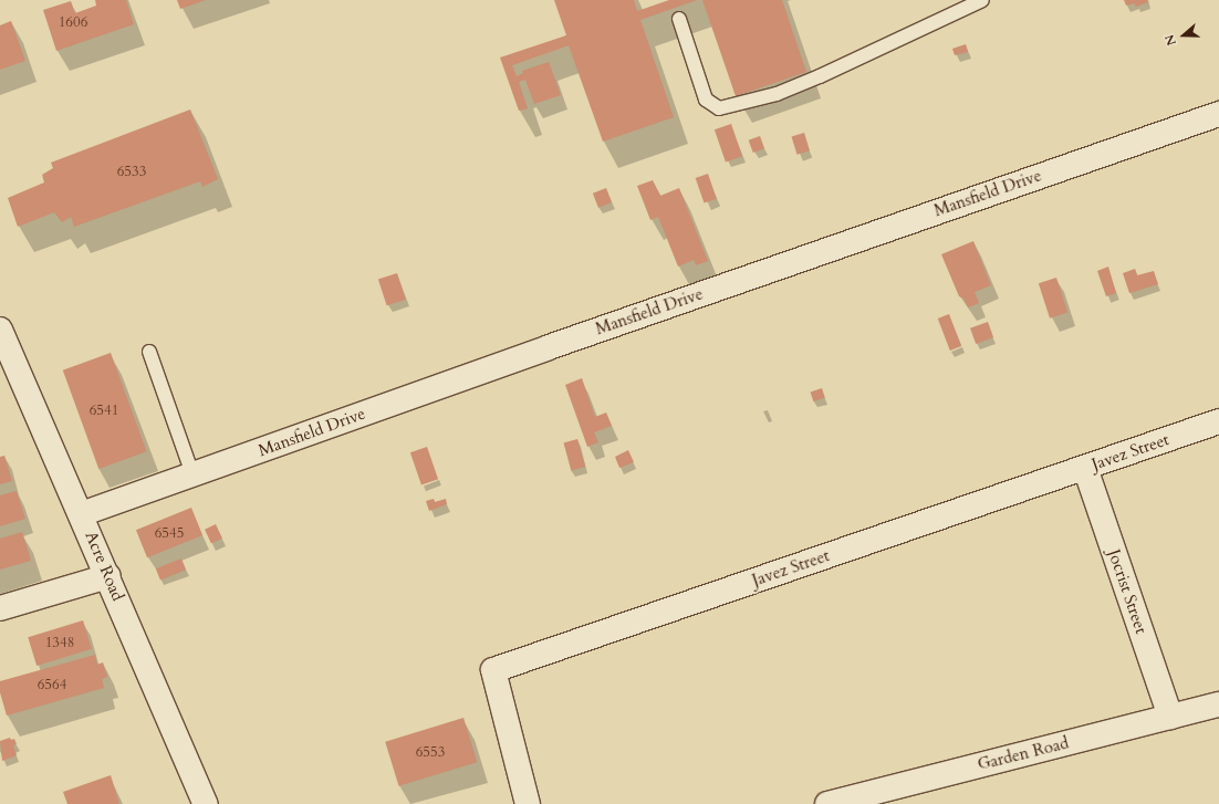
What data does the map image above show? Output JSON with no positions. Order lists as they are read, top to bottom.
{
  "streets": {
    "street": [
      "Mansfield Drive",
      "Javez Street",
      "Acre Road",
      "Jocrist Street",
      "Garden Road"
    ]
  },
  "crossings": [
    ["Mansfield Drive", "Acre Road"],
    ["Javez Street", "Jocrist Street"],
    ["Jocrist Street", "Garden Road"]
  ],
  "house_numbers": [
    "1606",
    "6533",
    "6541",
    "6545",
    "1348",
    "6564",
    "6553"
  ],
  "north": "left"
}
